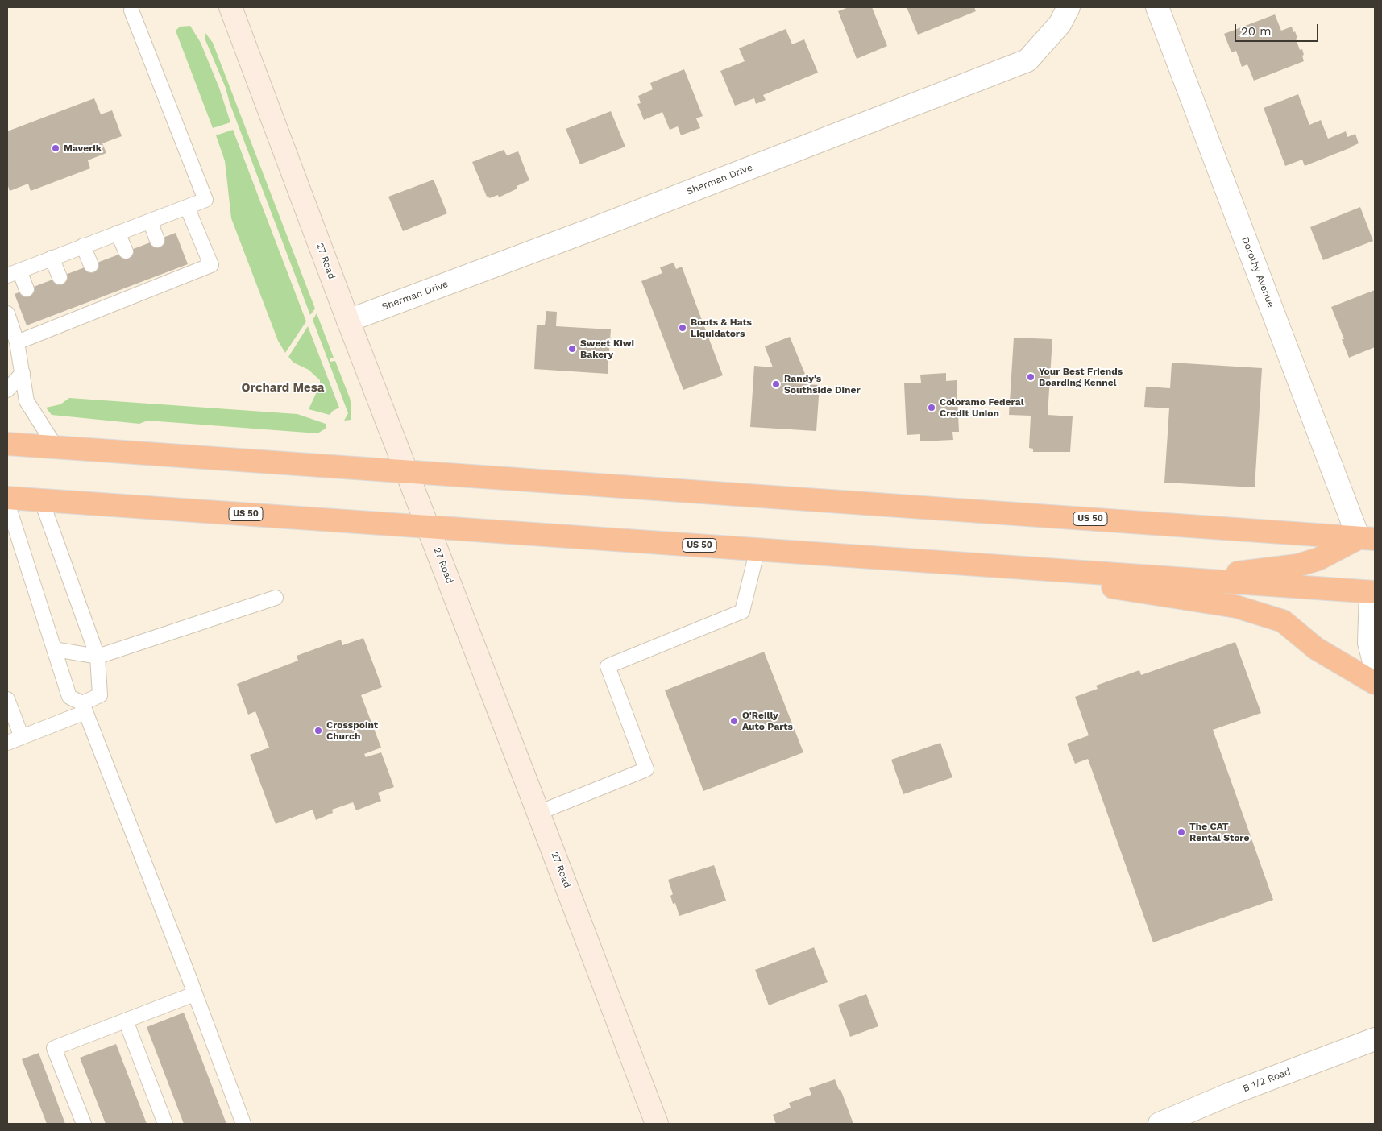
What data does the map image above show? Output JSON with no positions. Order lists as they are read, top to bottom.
{
  "streets": {
    "highway": ["US 50"],
    "street": [
      "Sherman Drive",
      "27 Road",
      "Dorothy Avenue",
      "B 1/2 Road"
    ]
  },
  "crossings": [
    ["Sherman Drive", "27 Road"],
    ["27 Road", "US 50"],
    ["Dorothy Avenue", "US 50"]
  ],
  "districts": ["Orchard Mesa"],
  "places": [
    "Maverik",
    "Boots & Hats Liquidators",
    "Sweet Kiwi Bakery",
    "Your Best Friends Boarding Kennel",
    "Randy's Southside Diner",
    "Coloramo Federal Credit Union",
    "O'Reilly Auto Parts",
    "Crosspoint Church",
    "The CAT Rental Store"
  ],
  "scale_bar": "20 m"
}
